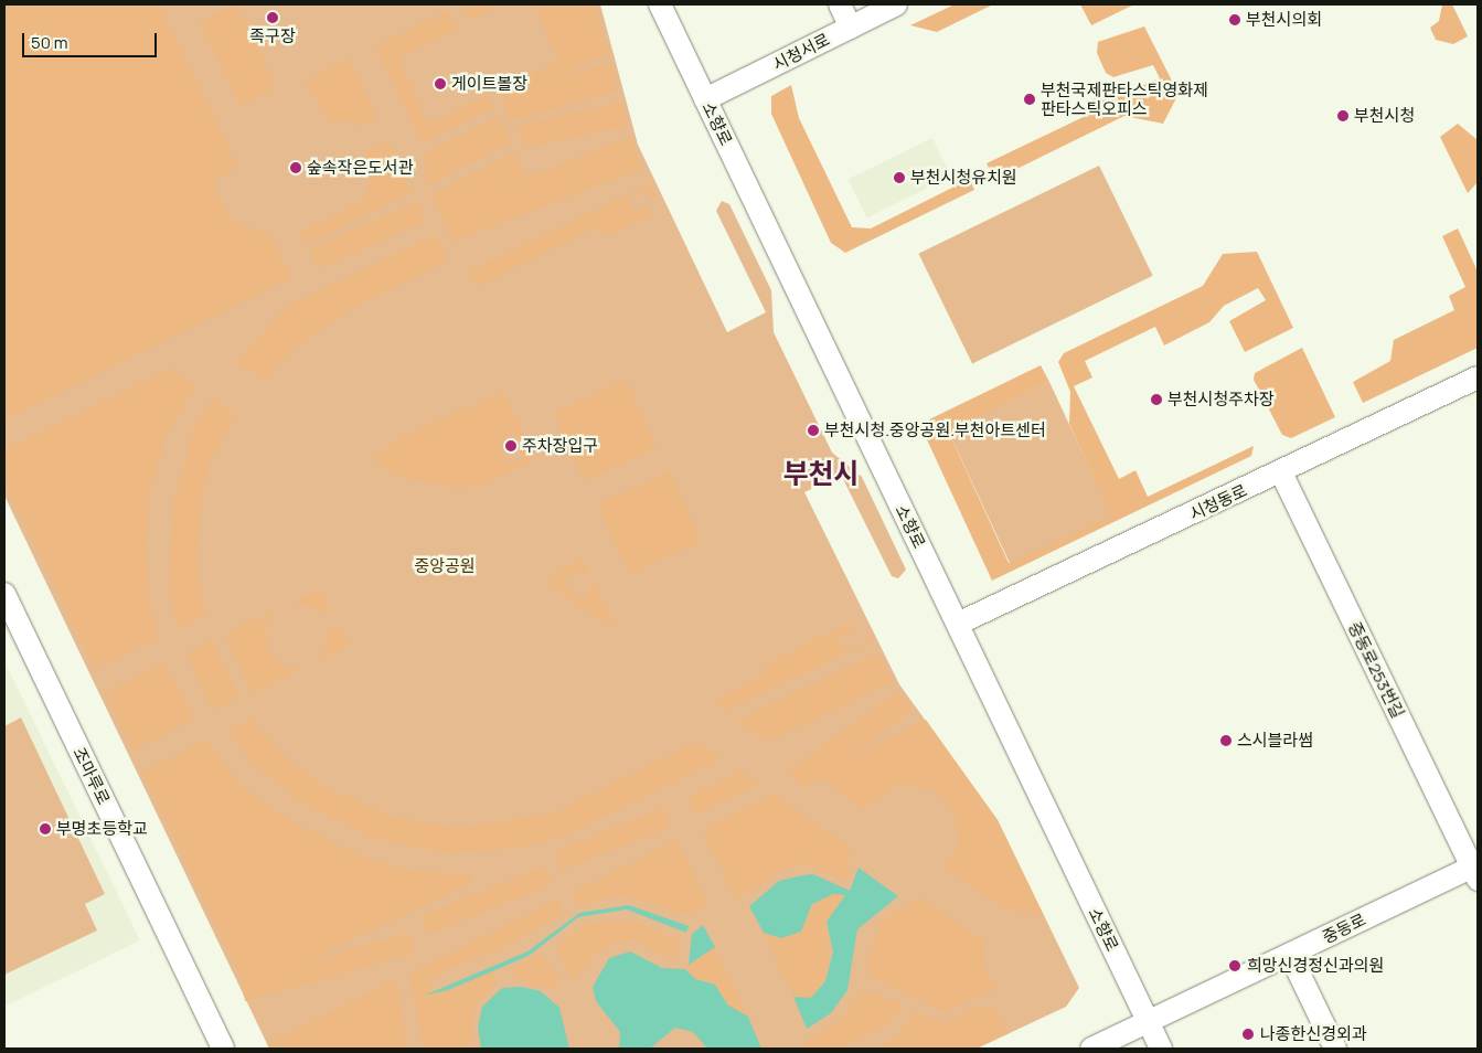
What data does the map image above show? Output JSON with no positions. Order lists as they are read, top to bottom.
{
  "streets": {
    "street": [
      "시청서로",
      "소향로",
      "시청동로",
      "중동로253번길",
      "조마루로",
      "중동로"
    ]
  },
  "crossings": [
    ["시청서로", "소향로"],
    ["소향로", "시청동로"],
    ["소향로", "중동로"],
    ["시청동로", "중동로253번길"],
    ["중동로253번길", "중동로"]
  ],
  "districts": ["부천시"],
  "parks": ["중앙공원"],
  "places": [
    "족구장",
    "부천시의회",
    "게이트볼장",
    "부천국제판타스틱영화제 판타스틱오피스",
    "부천시청",
    "숲속작은도서관",
    "부천시청유치원",
    "부천시청주차장",
    "부천시청.중앙공원.부천아트센터",
    "주차장입구",
    "스시블라썸",
    "부명초등학교",
    "희망신경정신과의원",
    "나종한신경외과"
  ],
  "scale_bar": "50 m"
}
